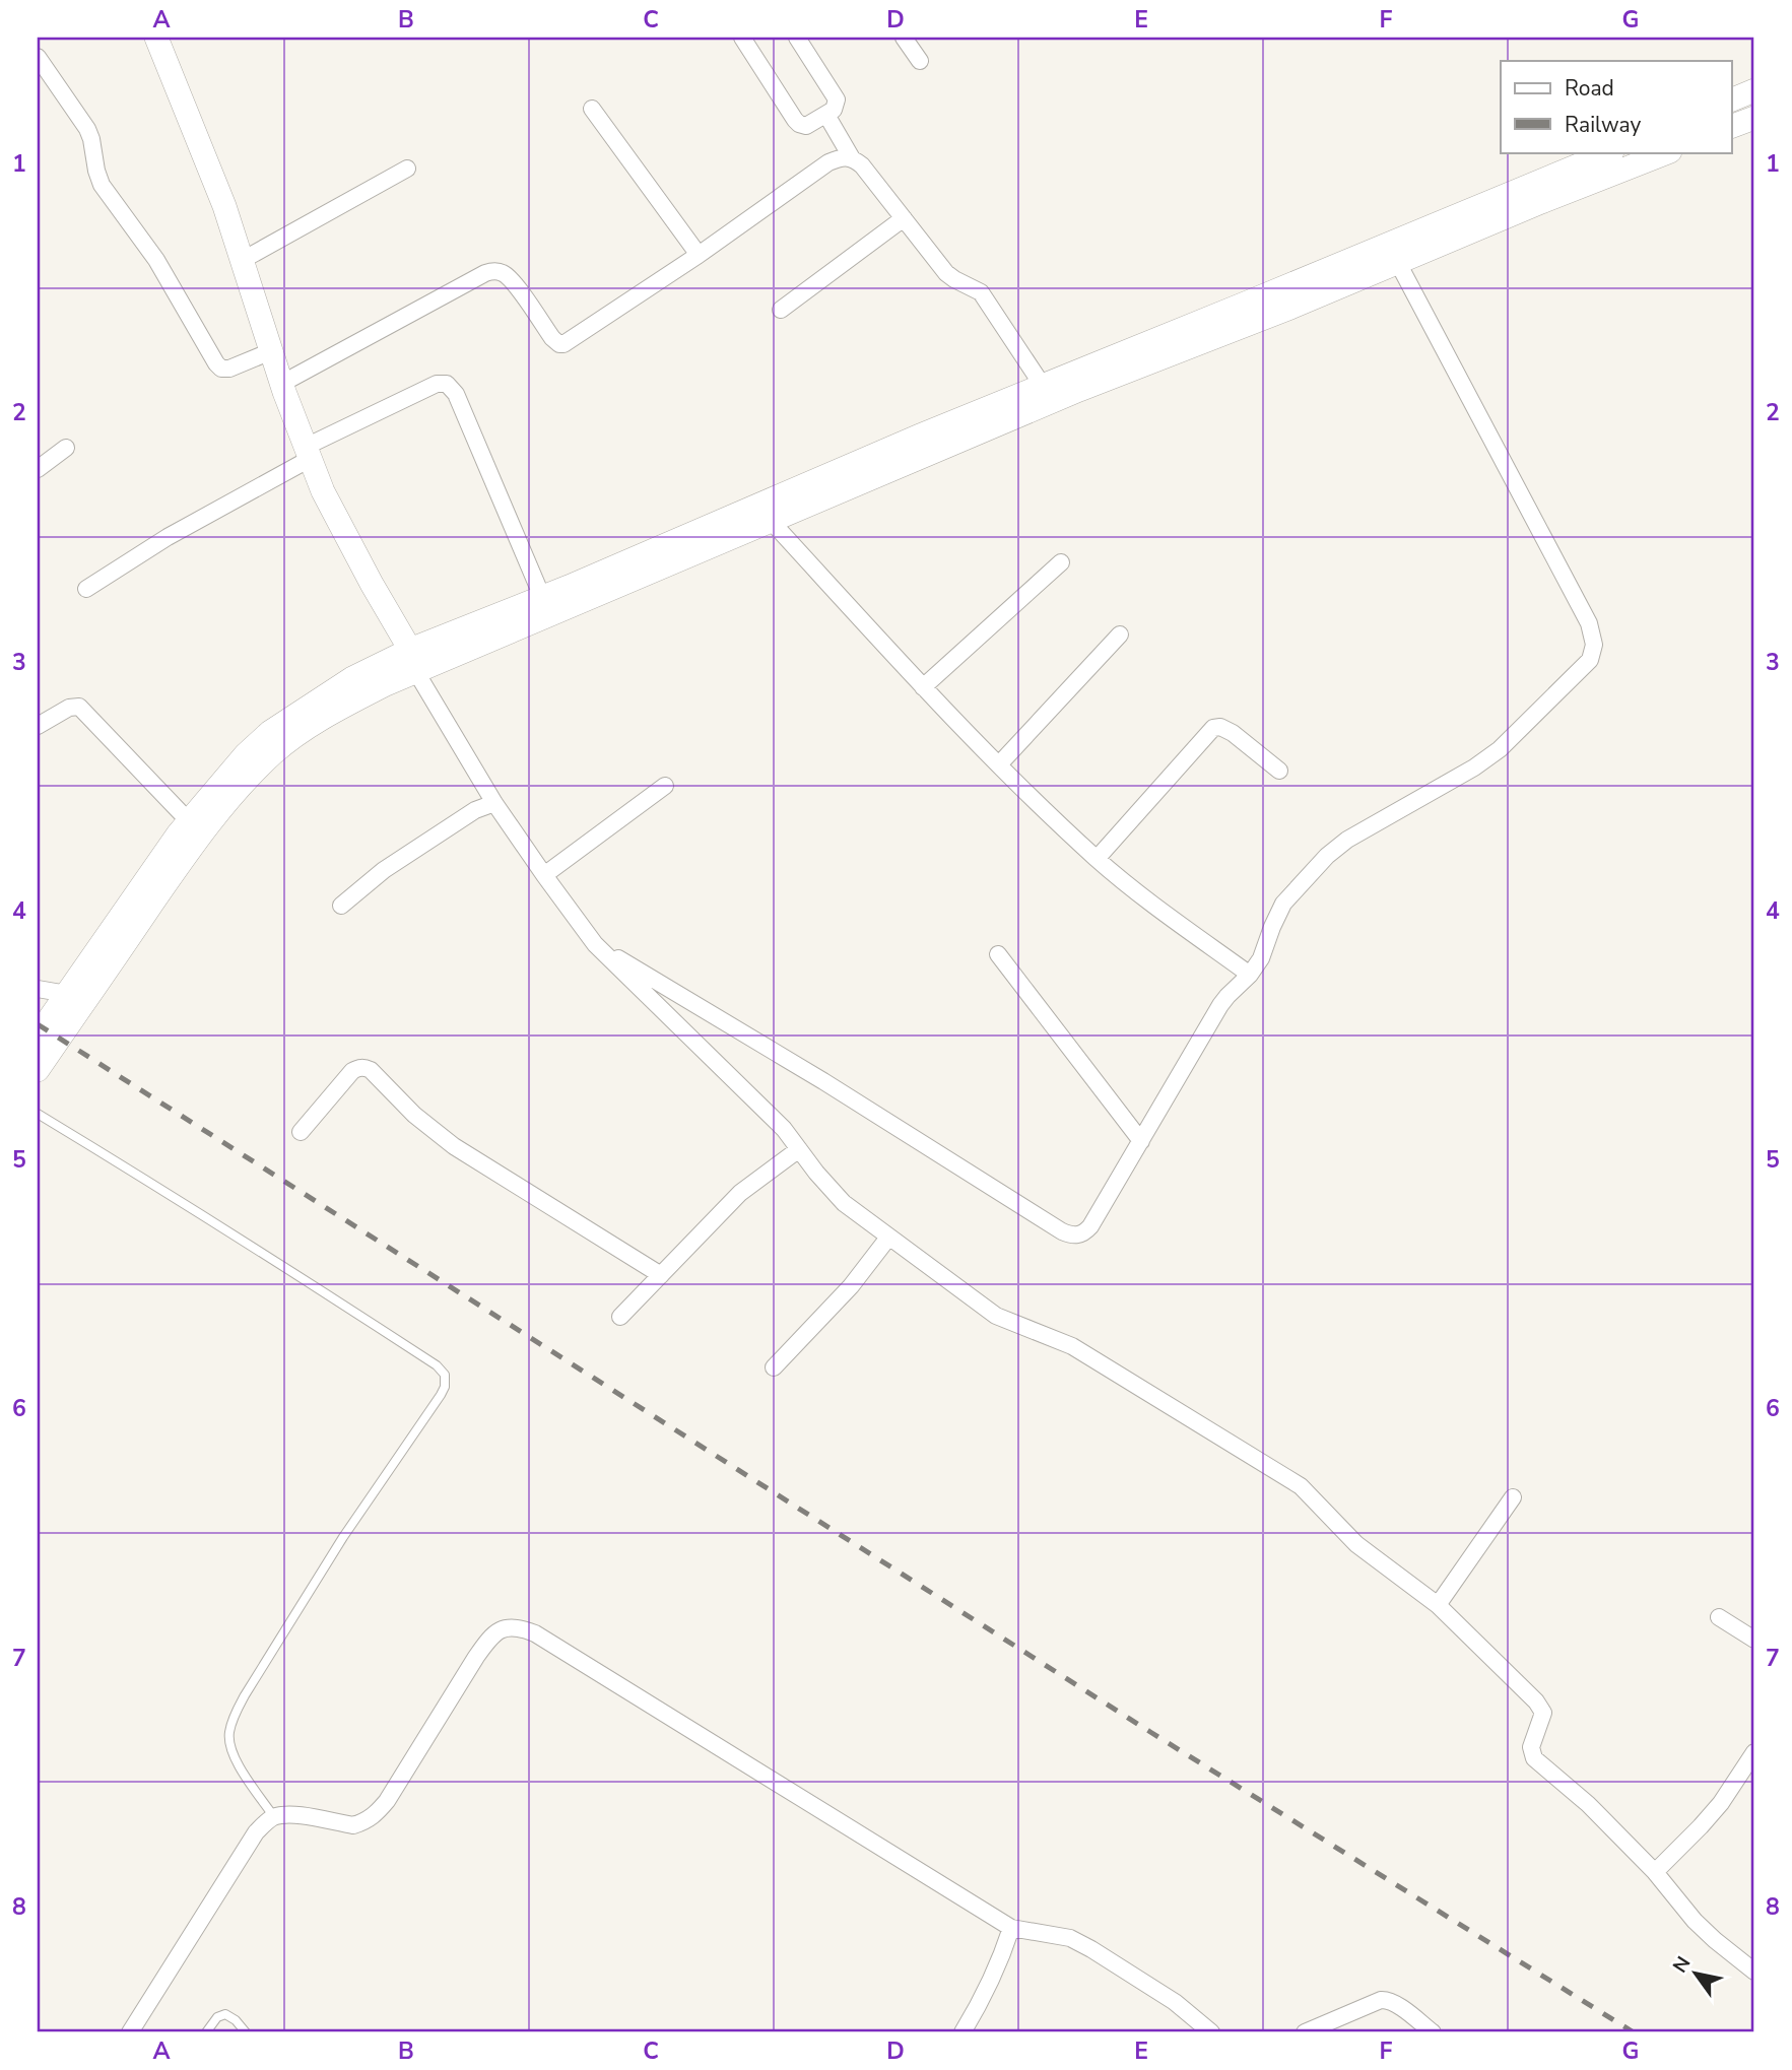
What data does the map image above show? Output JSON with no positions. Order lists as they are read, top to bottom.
{
  "legend": ["Road", "Railway"],
  "north": "top left",
  "grid": {
    "columns": [
      "A",
      "B",
      "C",
      "D",
      "E",
      "F",
      "G"
    ],
    "rows": [
      "1",
      "2",
      "3",
      "4",
      "5",
      "6",
      "7",
      "8"
    ]
  }
}
